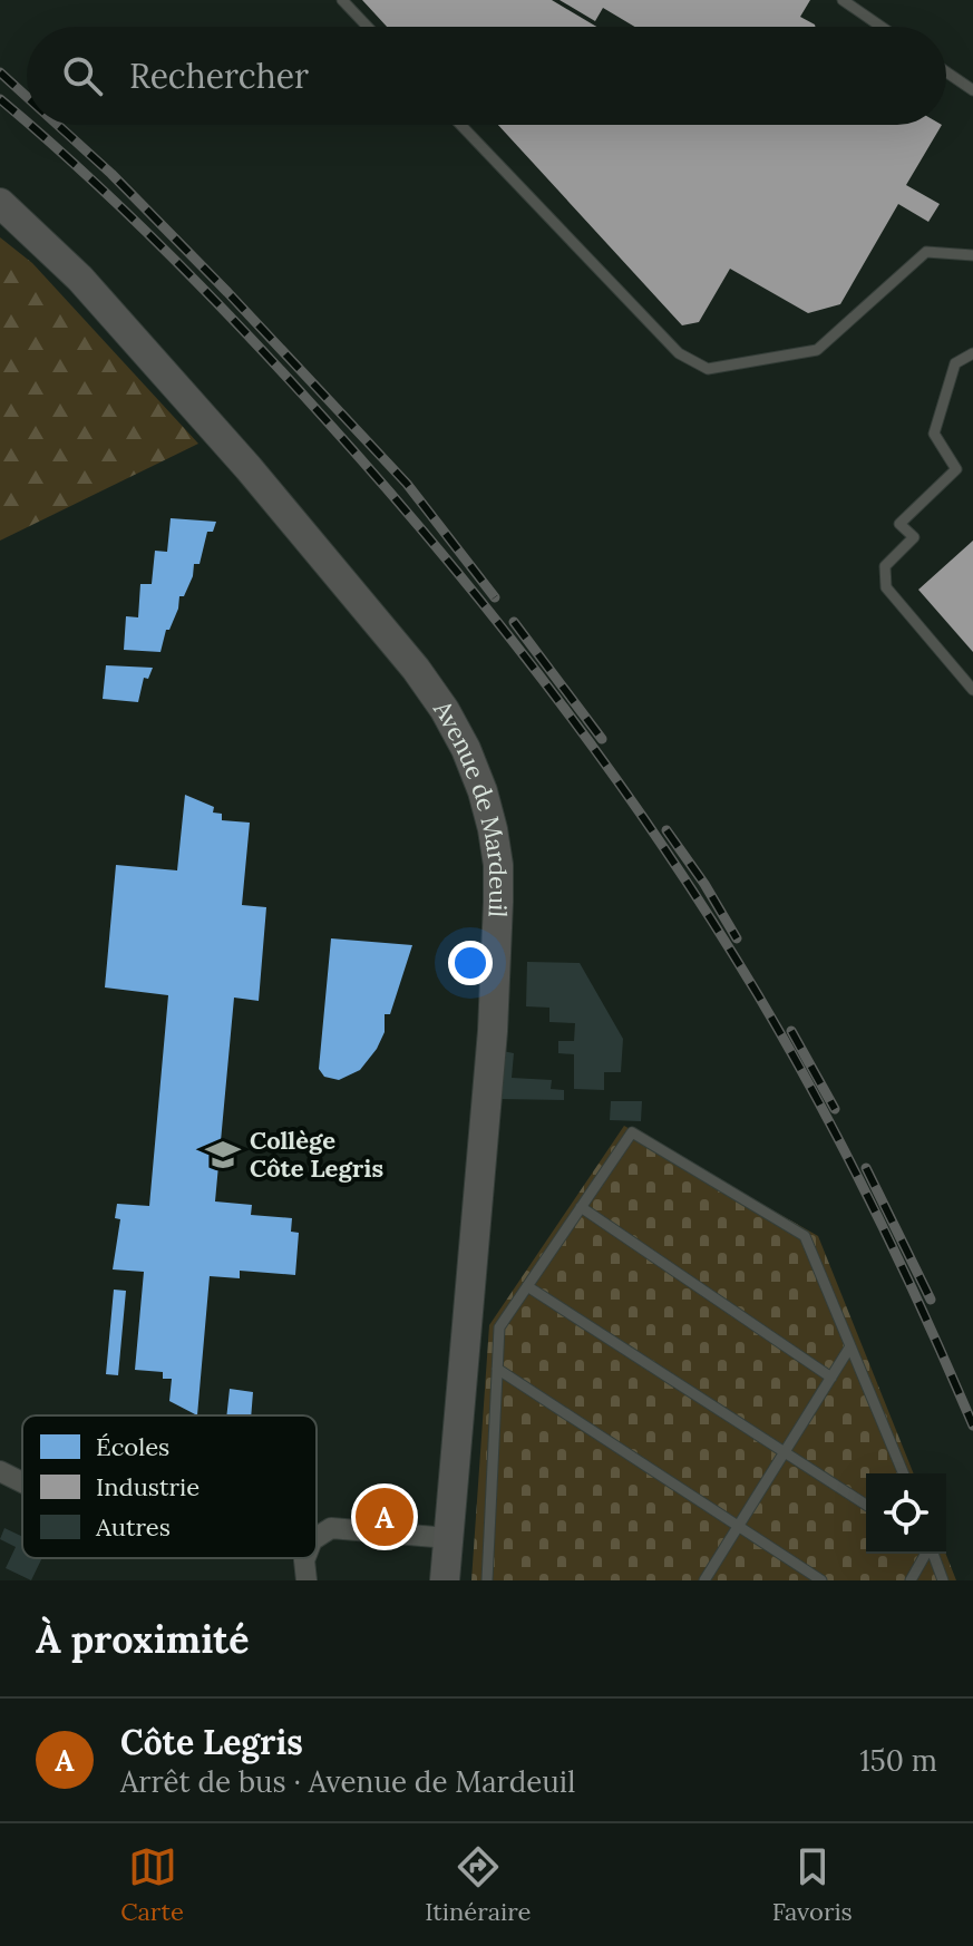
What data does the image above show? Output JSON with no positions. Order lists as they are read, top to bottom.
{
  "streets": {
    "street": ["Avenue de Mardeuil"]
  },
  "places": {
    "school or university": ["Collège Côte Legris"]
  },
  "legend": ["Écoles", "Industrie", "Autres"],
  "page": {
    "search": "Rechercher",
    "pins": "A",
    "heading": "À proximité",
    "list": [
      {
        "mark": "A",
        "name": "Côte Legris",
        "note": "Arrêt de bus · Avenue de Mardeuil",
        "value": "150 m"
      }
    ],
    "nav": ["Carte", "Itinéraire", "Favoris"]
  }
}
